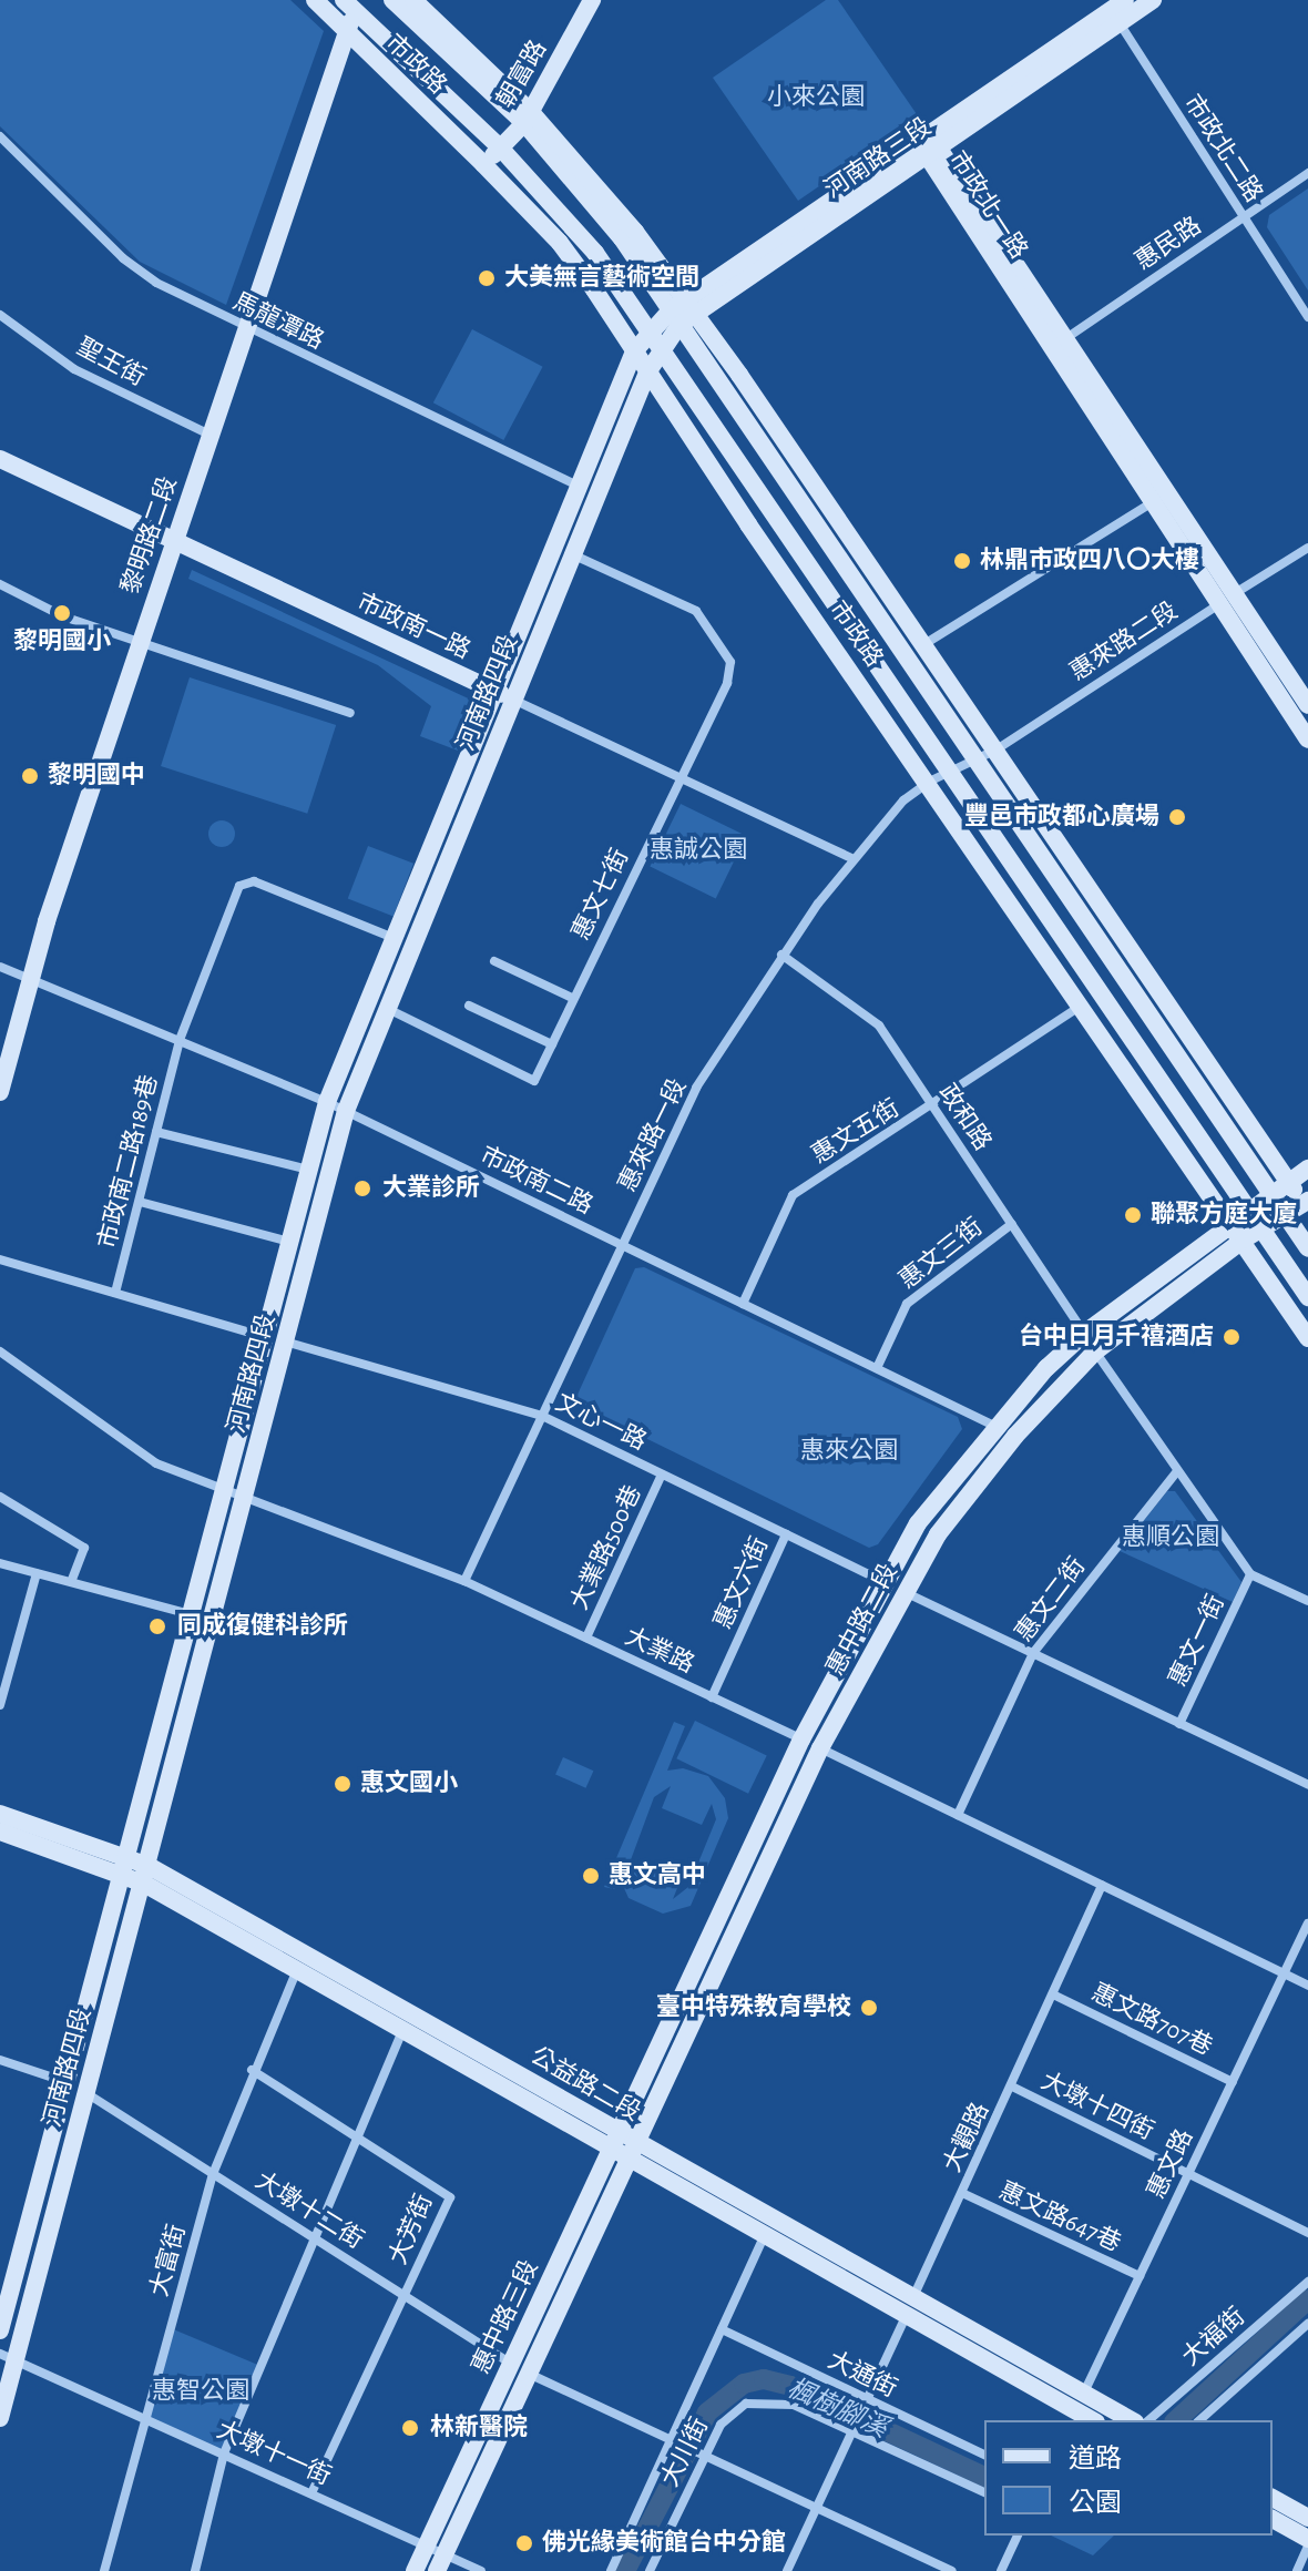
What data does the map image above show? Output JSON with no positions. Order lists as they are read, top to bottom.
{
  "streets": {
    "street": [
      "市政路",
      "朝富路",
      "市政北二路",
      "河南路三段",
      "市政北一路",
      "惠民路",
      "馬龍潭路",
      "聖王街",
      "黎明路二段",
      "市政南一路",
      "惠來路二段",
      "河南路四段",
      "惠文七街",
      "政和路",
      "惠文五街",
      "惠來路一段",
      "市政南二路189巷",
      "市政南二路",
      "惠文三街",
      "文心一路",
      "大業路500巷",
      "惠文六街",
      "惠文二街",
      "惠中路二段",
      "惠文一街",
      "大業路",
      "惠文路707巷",
      "公益路二段",
      "大墩十四街",
      "大觀路",
      "惠文路",
      "大墩十二街",
      "惠文路647巷",
      "大芳街",
      "大富街",
      "惠中路三段",
      "大福街",
      "大通街",
      "大川街",
      "大墩十一街"
    ]
  },
  "crossings": [
    ["市政路", "朝富路"],
    ["市政路", "河南路三段"],
    ["市政路", "黎明路二段"],
    ["市政路", "惠來路二段"],
    ["市政路", "河南路四段"],
    ["市政路", "惠文五街"],
    ["市政路", "惠來路一段"],
    ["市政路", "惠中路二段"],
    ["市政北二路", "河南路三段"],
    ["市政北二路", "惠民路"],
    ["河南路三段", "市政北一路"],
    ["河南路三段", "河南路四段"],
    ["市政北一路", "惠民路"],
    ["市政北一路", "惠來路二段"],
    ["馬龍潭路", "黎明路二段"],
    ["馬龍潭路", "河南路四段"],
    ["聖王街", "黎明路二段"],
    ["黎明路二段", "市政南一路"],
    ["黎明路二段", "市政南二路"],
    ["市政南一路", "河南路四段"],
    ["市政南一路", "惠文七街"],
    ["市政南一路", "惠來路一段"],
    ["惠來路二段", "惠來路一段"],
    ["河南路四段", "惠文七街"],
    ["河南路四段", "市政南二路189巷"],
    ["河南路四段", "市政南二路"],
    ["河南路四段", "文心一路"],
    ["河南路四段", "大業路"],
    ["河南路四段", "公益路二段"],
    ["河南路四段", "大墩十二街"],
    ["河南路四段", "大墩十一街"],
    ["政和路", "惠文五街"],
    ["政和路", "惠來路一段"],
    ["政和路", "惠文三街"],
    ["政和路", "惠中路二段"],
    ["惠文五街", "市政南二路"],
    ["惠來路一段", "市政南二路"],
    ["惠來路一段", "文心一路"],
    ["惠來路一段", "大業路"],
    ["市政南二路189巷", "市政南二路"],
    ["市政南二路", "惠文三街"],
    ["市政南二路", "惠中路二段"],
    ["文心一路", "大業路500巷"],
    ["文心一路", "惠文六街"],
    ["文心一路", "惠中路二段"],
    ["大業路500巷", "大業路"],
    ["惠文六街", "大業路"],
    ["惠文二街", "大業路"],
    ["惠中路二段", "大業路"],
    ["惠中路二段", "公益路二段"],
    ["惠中路二段", "惠中路三段"],
    ["大業路", "大觀路"],
    ["大業路", "惠文路"],
    ["惠文路707巷", "大觀路"],
    ["惠文路707巷", "惠文路"],
    ["公益路二段", "大觀路"],
    ["公益路二段", "惠文路"],
    ["公益路二段", "大富街"],
    ["公益路二段", "惠中路三段"],
    ["大墩十四街", "大觀路"],
    ["大墩十四街", "惠文路"],
    ["大觀路", "惠文路647巷"],
    ["大觀路", "大通街"],
    ["大觀路", "大川街"],
    ["惠文路", "惠文路647巷"],
    ["大墩十二街", "大芳街"],
    ["大墩十二街", "大富街"],
    ["大墩十二街", "惠中路三段"],
    ["大芳街", "大富街"],
    ["大芳街", "大墩十一街"],
    ["大富街", "大墩十一街"],
    ["惠中路三段", "大墩十一街"]
  ],
  "water": ["楓樹腳溪"],
  "parks": [
    "小來公園",
    "惠誠公園",
    "惠來公園",
    "惠順公園",
    "惠智公園"
  ],
  "places": [
    "大美無言藝術空間",
    "林鼎市政四八〇大樓",
    "黎明國小",
    "黎明國中",
    "豐邑市政都心廣場",
    "大業診所",
    "聯聚方庭大廈",
    "台中日月千禧酒店",
    "同成復健科診所",
    "惠文國小",
    "惠文高中",
    "臺中特殊教育學校",
    "林新醫院",
    "佛光緣美術館台中分館"
  ],
  "legend": ["道路", "公園"]
}
